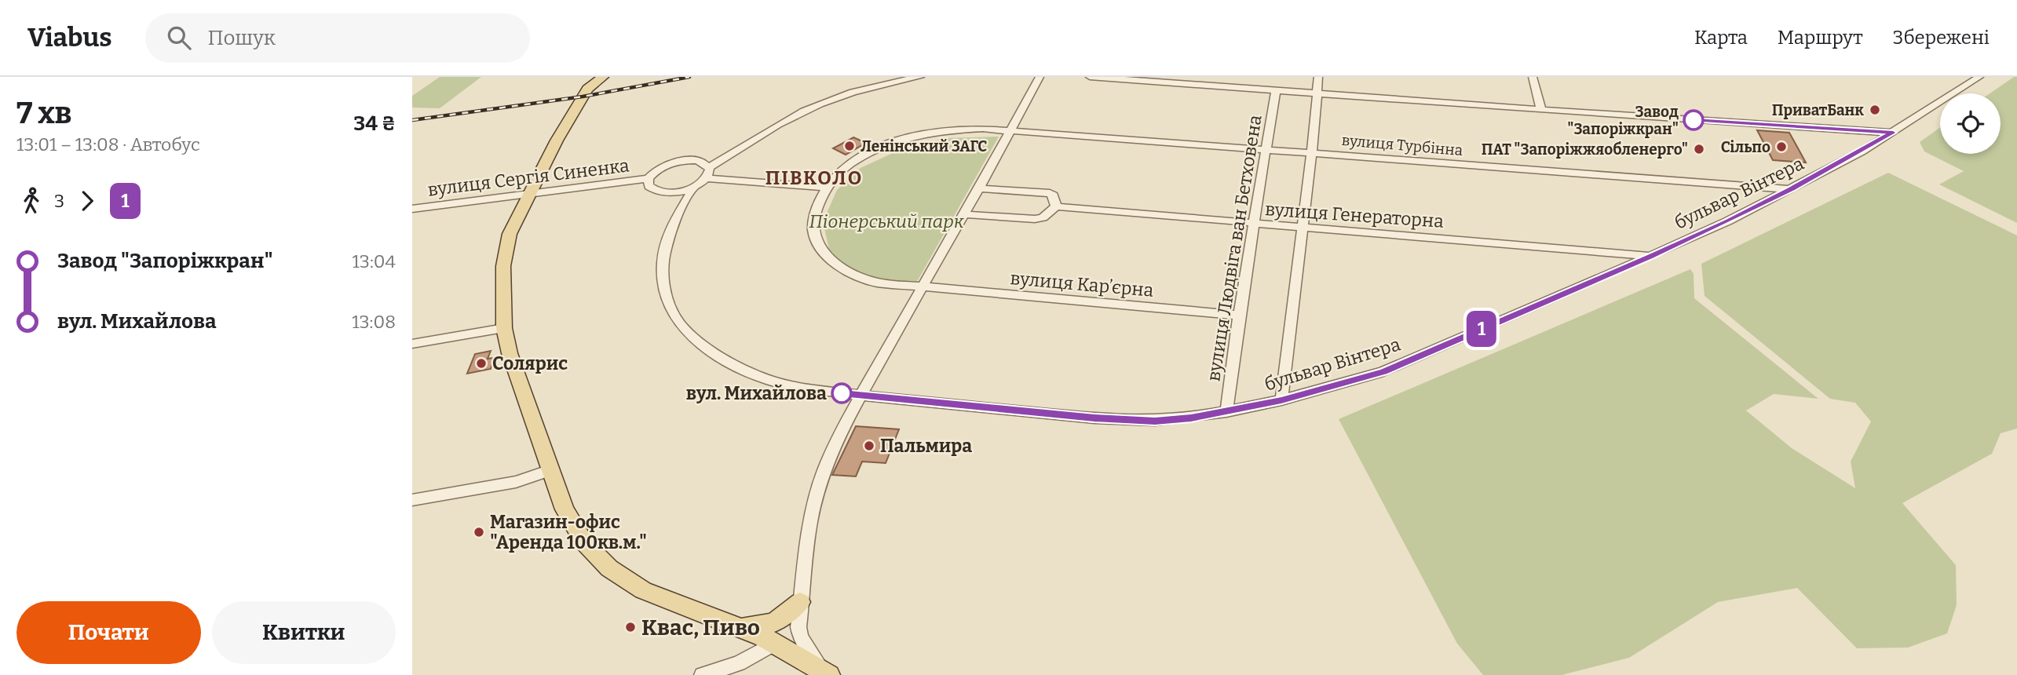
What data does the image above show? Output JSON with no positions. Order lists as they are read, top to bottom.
{
  "streets": {
    "street": [
      "вулиця Турбінна",
      "вулиця Сергія Синенка",
      "бульвар Вінтера",
      "вулиця Генераторна",
      "вулиця Людвіга ван Бетховена",
      "вулиця Кар’єрна"
    ]
  },
  "crossings": [
    ["вулиця Турбінна", "бульвар Вінтера"],
    ["вулиця Турбінна", "вулиця Людвіга ван Бетховена"],
    ["вулиця Турбінна", "вулиця Кар’єрна"],
    ["бульвар Вінтера", "вулиця Генераторна"],
    ["бульвар Вінтера", "вулиця Людвіга ван Бетховена"],
    ["вулиця Генераторна", "вулиця Людвіга ван Бетховена"],
    ["вулиця Людвіга ван Бетховена", "вулиця Кар’єрна"]
  ],
  "districts": ["ПІВКОЛО"],
  "parks": ["Піонерський парк"],
  "places": [
    "ПриватБанк",
    "Завод \"Запоріжкран\"",
    "Ленінський ЗАГС",
    "Сільпо",
    "ПАТ \"Запоріжжяобленерго\"",
    "Солярис",
    "вул. Михайлова",
    "Пальмира",
    "Магазин-офис \"Аренда 100кв.м.\"",
    "Квас, Пиво"
  ],
  "lines": ["bus line 1"],
  "page": {
    "header": "Viabus",
    "search": "Пошук",
    "nav": ["Карта", "Маршрут", "Збережені"],
    "heading": ["7 хв", "13:01 – 13:08 · Автобус", "34 ₴"],
    "on_map": "1",
    "legs": ["3", "1"],
    "list": [
      {
        "name": "Завод \"Запоріжкран\"",
        "value": "13:04"
      },
      {
        "name": "вул. Михайлова",
        "value": "13:08"
      }
    ],
    "buttons": ["Почати", "Квитки"]
  }
}
